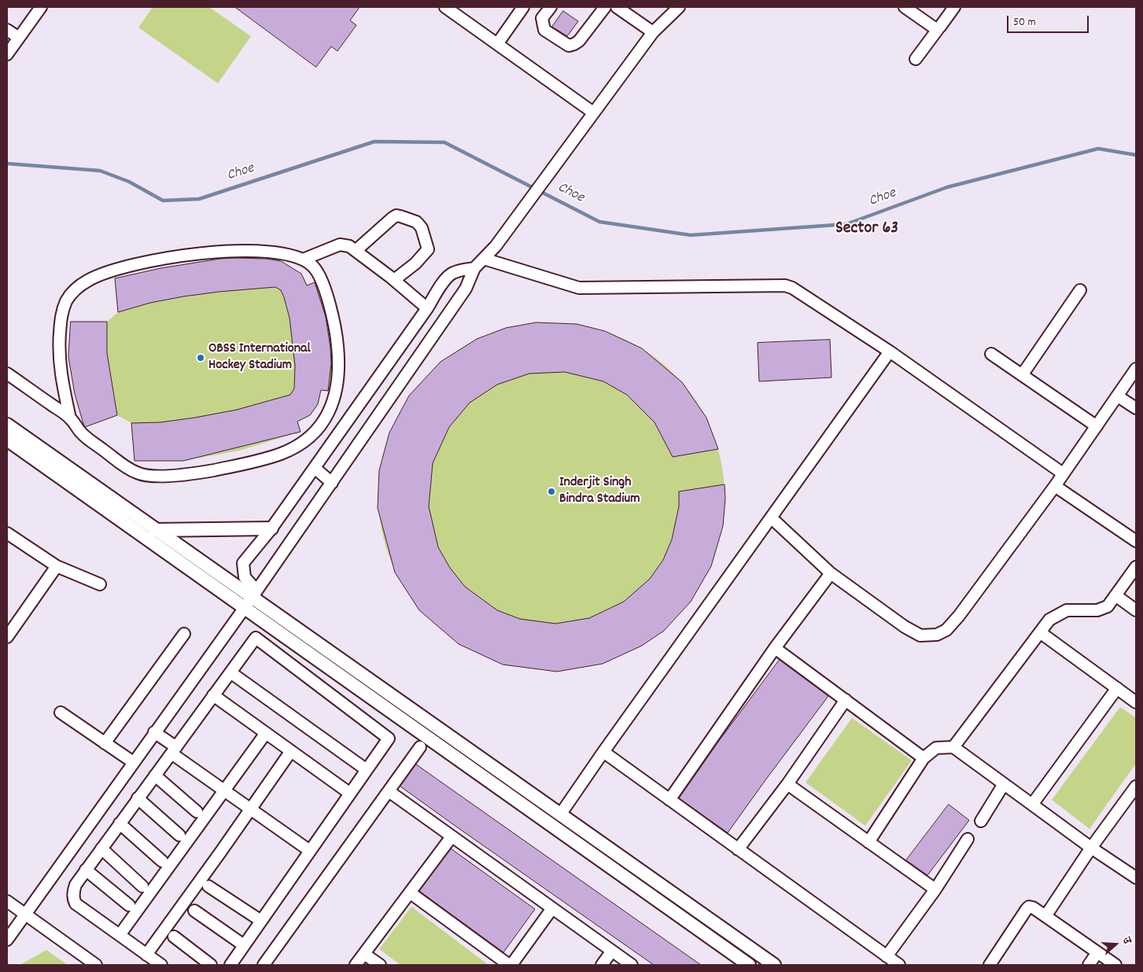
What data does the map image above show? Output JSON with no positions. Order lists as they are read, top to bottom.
{
  "districts": ["Sector 63"],
  "water": ["Choe"],
  "places": ["OBSS International Hockey Stadium", "Inderjit Singh Bindra Stadium"],
  "scale_bar": "50 m",
  "north": "right"
}
